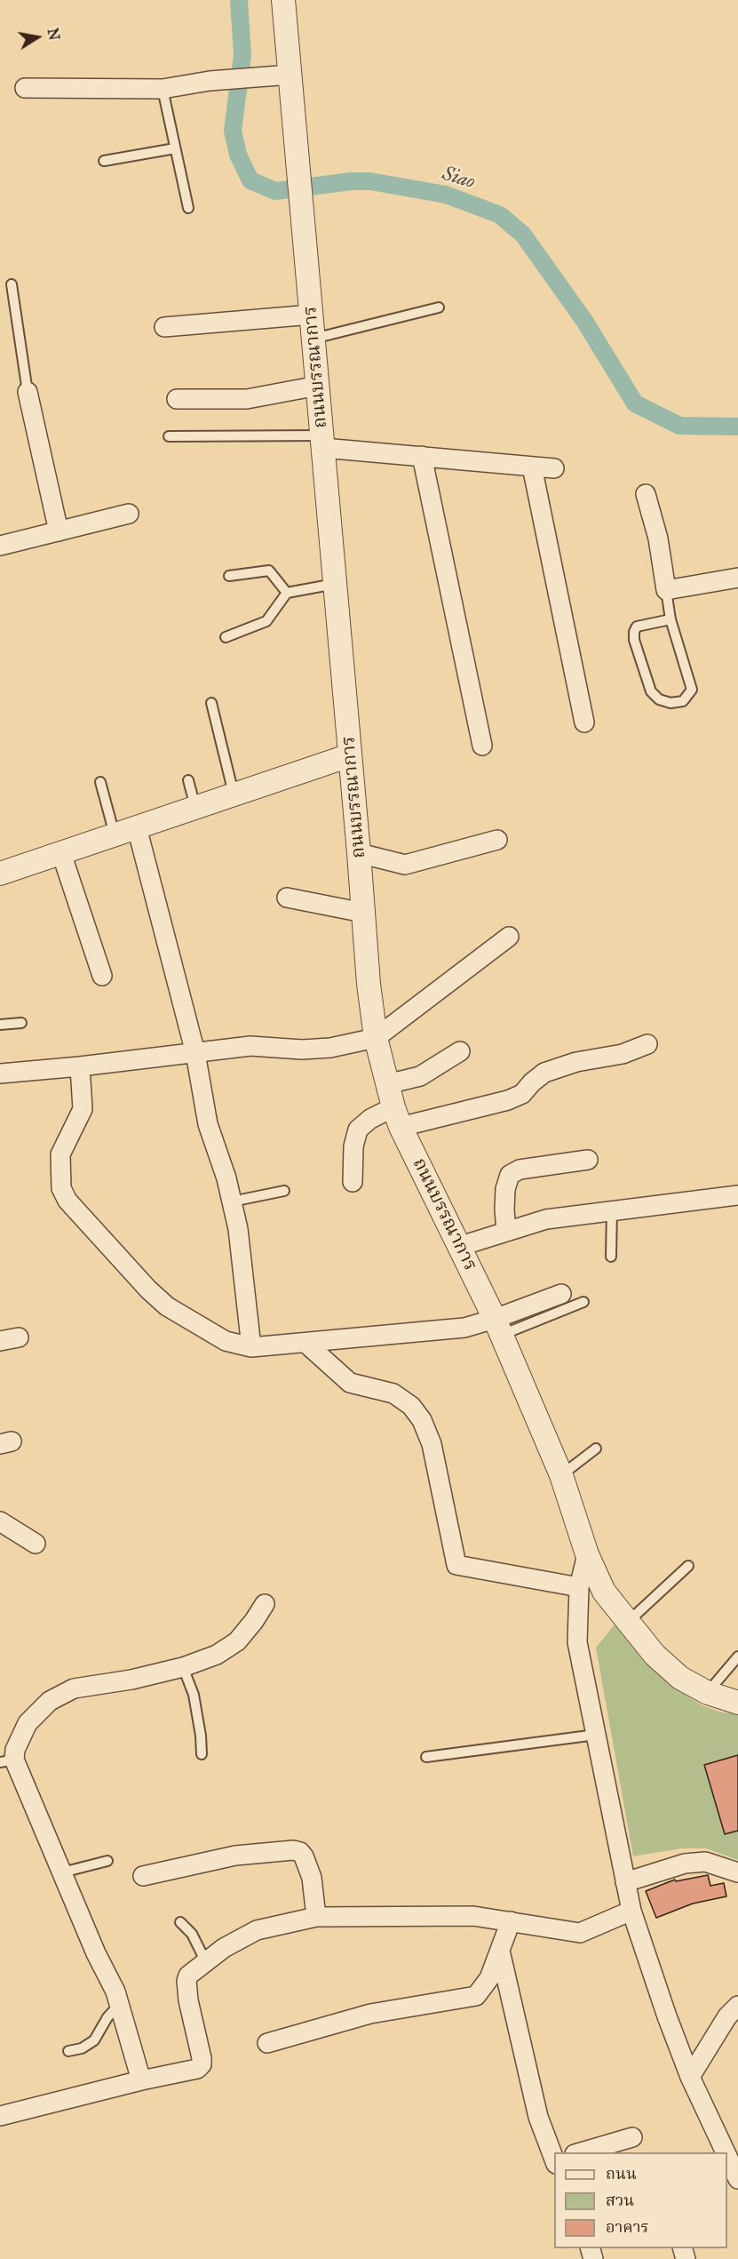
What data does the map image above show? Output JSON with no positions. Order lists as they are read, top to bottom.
{
  "streets": {
    "street": ["ถนนบรรณาการ"]
  },
  "water": ["Siao"],
  "legend": ["ถนน", "สวน", "อาคาร"],
  "north": "right"
}
